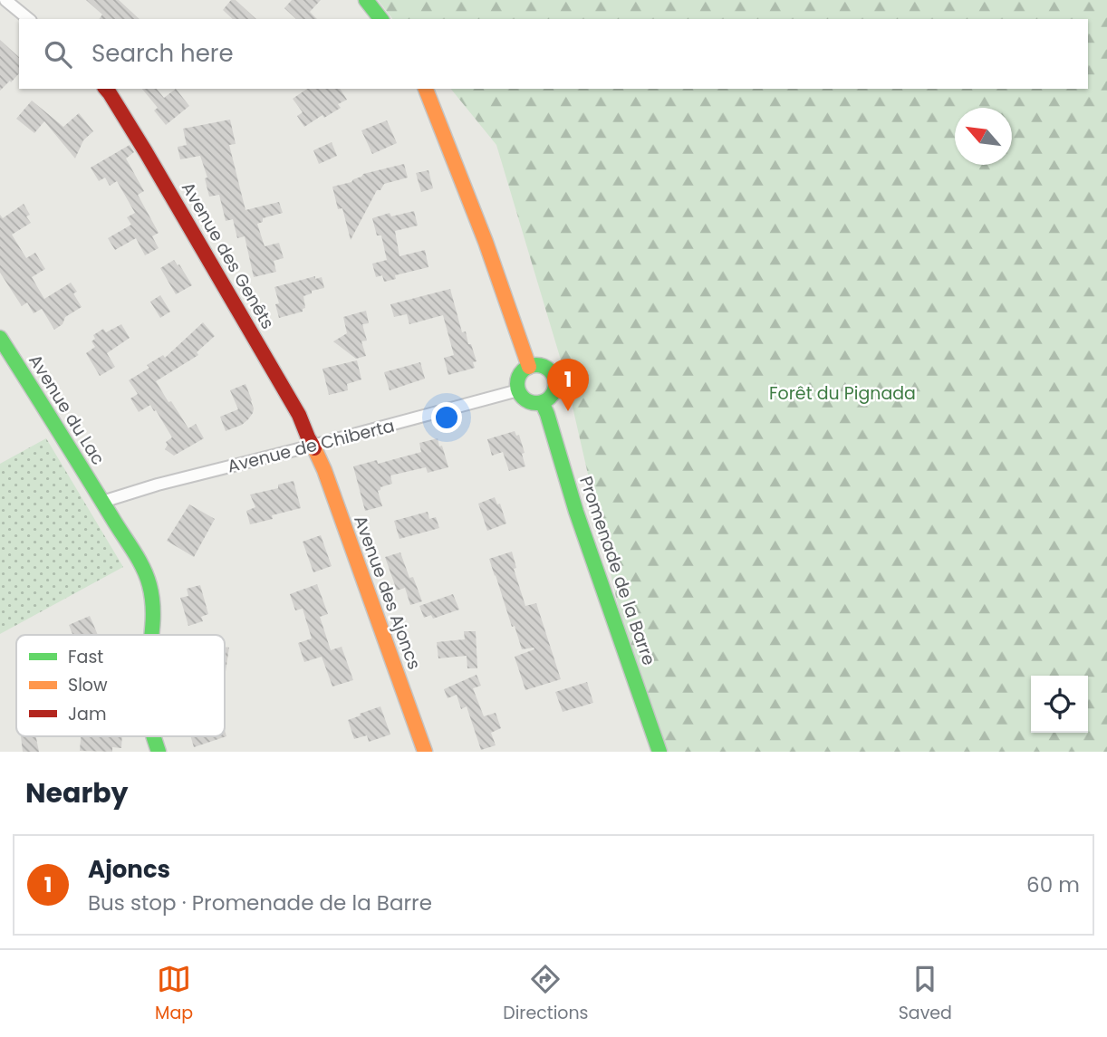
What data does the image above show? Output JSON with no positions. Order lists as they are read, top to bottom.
{
  "streets": {
    "street": [
      "Avenue des Genêts",
      "Avenue du Lac",
      "Avenue de Chiberta",
      "Promenade de la Barre",
      "Avenue des Ajoncs"
    ]
  },
  "crossings": [
    ["Avenue des Genêts", "Avenue de Chiberta"],
    ["Avenue des Genêts", "Avenue des Ajoncs"],
    ["Avenue du Lac", "Avenue de Chiberta"],
    ["Avenue de Chiberta", "Promenade de la Barre"],
    ["Avenue de Chiberta", "Avenue des Ajoncs"]
  ],
  "parks": ["Forêt du Pignada"],
  "legend": ["Fast", "Slow", "Jam"],
  "north": "top left",
  "page": {
    "search": "Search here",
    "pins": "1",
    "heading": "Nearby",
    "list": [
      {
        "mark": "1",
        "name": "Ajoncs",
        "note": "Bus stop · Promenade de la Barre",
        "value": "60 m"
      }
    ],
    "nav": ["Map", "Directions", "Saved"]
  }
}
